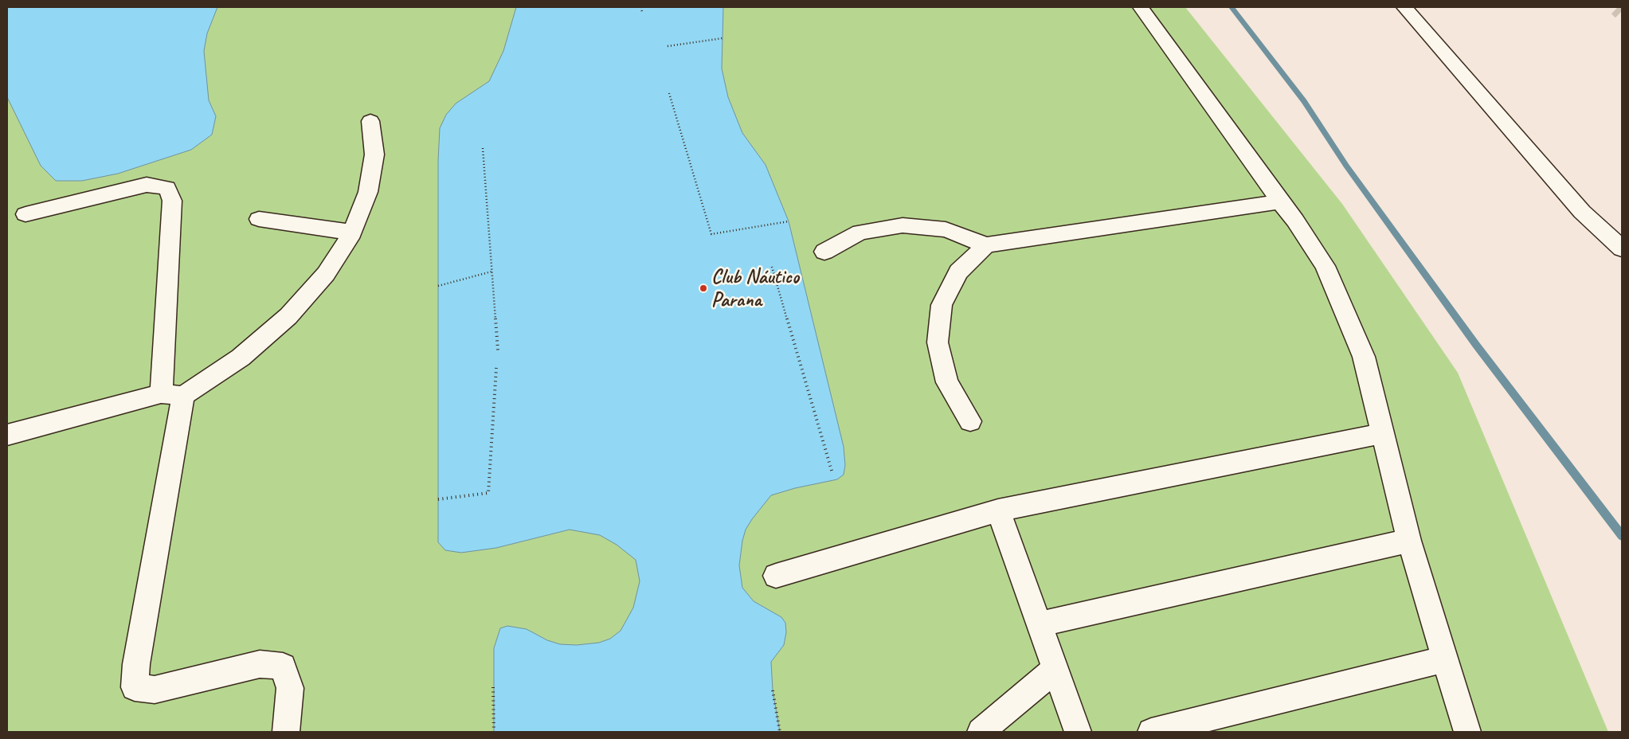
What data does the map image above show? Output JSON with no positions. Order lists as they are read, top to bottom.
{
  "places": ["Club Náutico Parana"]
}
